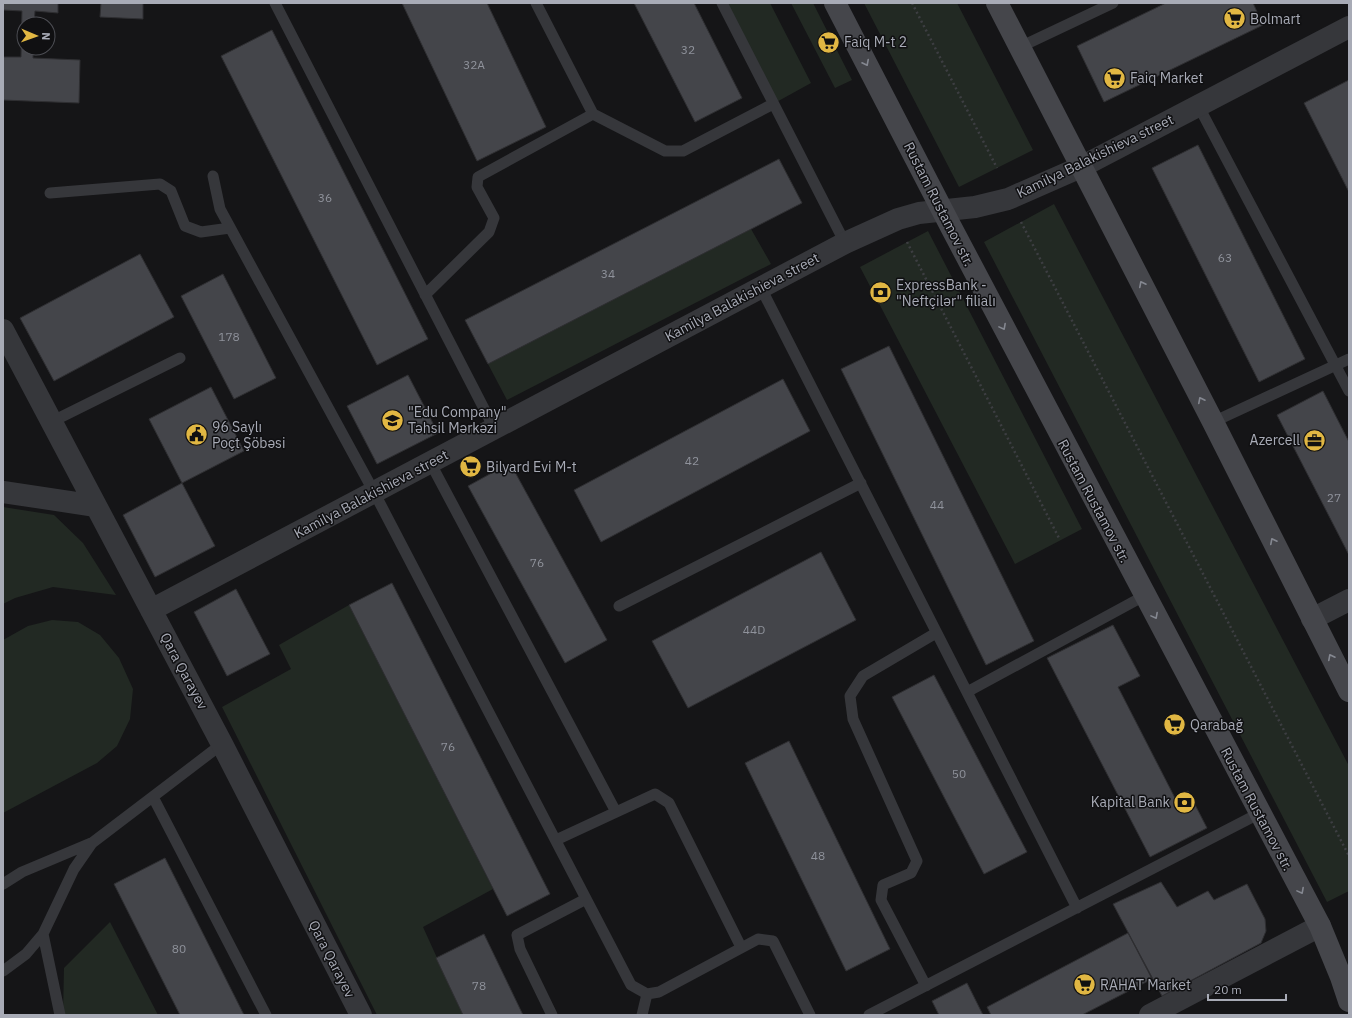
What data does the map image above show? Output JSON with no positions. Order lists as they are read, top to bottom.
{
  "streets": {
    "main road": ["Rustam Rustamov str."],
    "street": ["Kamilya Balakishieva street", "Qara Qarayev"]
  },
  "crossings": [
    ["Kamilya Balakishieva street", "Rustam Rustamov str."],
    ["Kamilya Balakishieva street", "Qara Qarayev"]
  ],
  "places": {
    "supermarket": [
      "Bolmart",
      "Faiq M-t 2",
      "Faiq Market",
      "Bilyard Evi M-t",
      "Qarabağ",
      "RAHAT Market"
    ],
    "bank": ["ExpressBank - \"Neftçilər\" filialı", "Kapital Bank"],
    "school or university": ["\"Edu Company\" Təhsil Mərkəzi"],
    "public building": ["96 Saylı Poçt Şöbəsi"],
    "office": ["Azercell"]
  },
  "house_numbers": [
    "32",
    "32A",
    "36",
    "63",
    "34",
    "178",
    "42",
    "27",
    "44",
    "76",
    "44D",
    "76",
    "50",
    "48",
    "80",
    "78"
  ],
  "scale_bar": "20 m",
  "north": "right"
}
